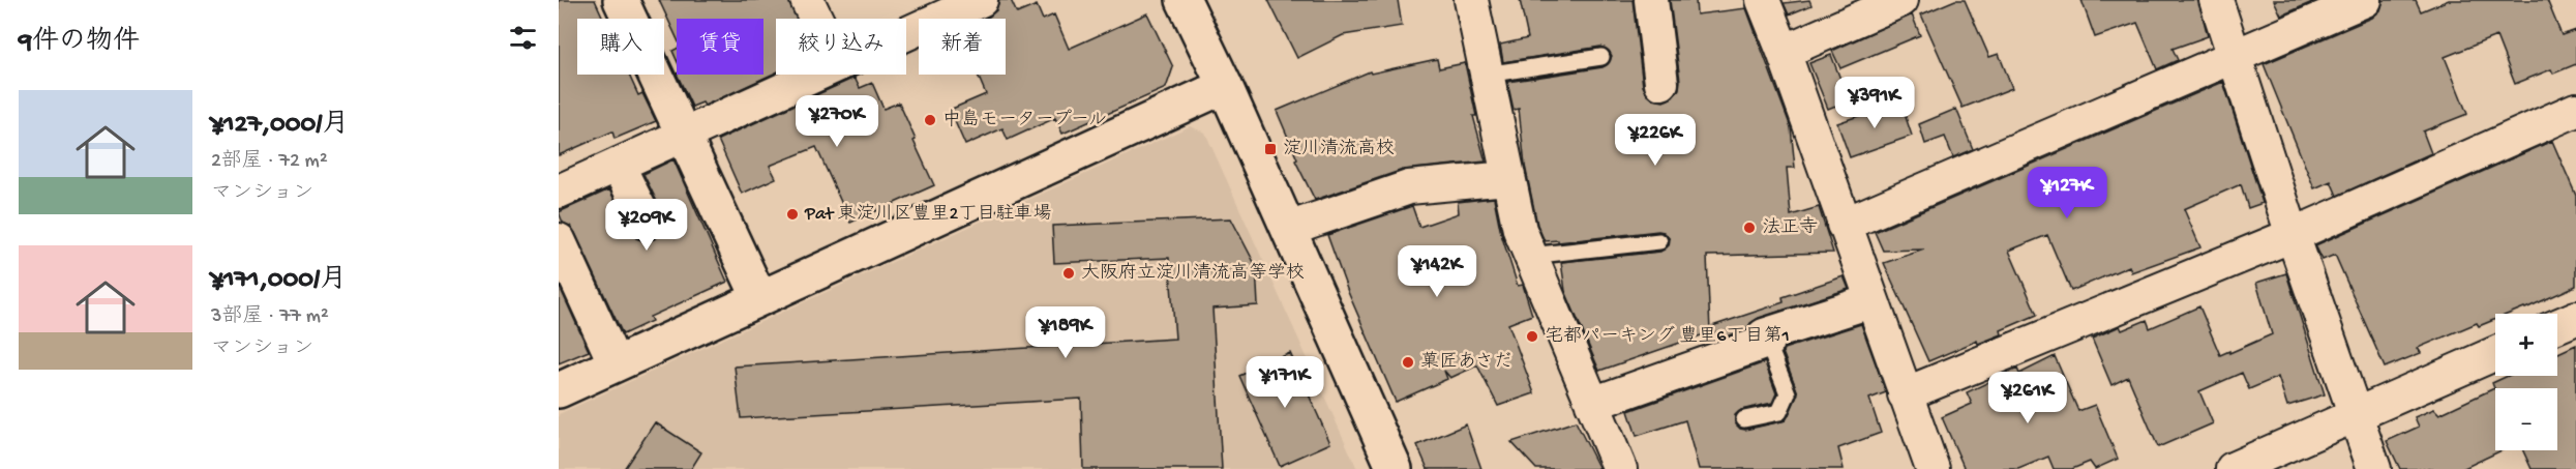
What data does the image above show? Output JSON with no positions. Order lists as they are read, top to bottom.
{
  "places": {
    "other": [
      "中島モータープール",
      "Pat 東淀川区豊里2丁目駐車場",
      "法正寺",
      "大阪府立淀川清流高等学校",
      "宅都パーキング 豊里6丁目第1",
      "菓匠あさだ"
    ],
    "transit": ["淀川清流高校"]
  },
  "page": {
    "heading": "9件の物件",
    "chip": [
      "購入",
      "賃貸",
      "絞り込み",
      "新着"
    ],
    "list": [
      {
        "name": "¥127,000/月",
        "note": "2部屋 · 72 m² · マンション"
      },
      {
        "name": "¥171,000/月",
        "note": "3部屋 · 77 m² · マンション"
      }
    ],
    "price": [
      "¥391K",
      "¥270K",
      "¥226K",
      "¥127K",
      "¥209K",
      "¥142K",
      "¥189K",
      "¥171K",
      "¥261K"
    ],
    "map_buttons": ["+", "−"]
  }
}
